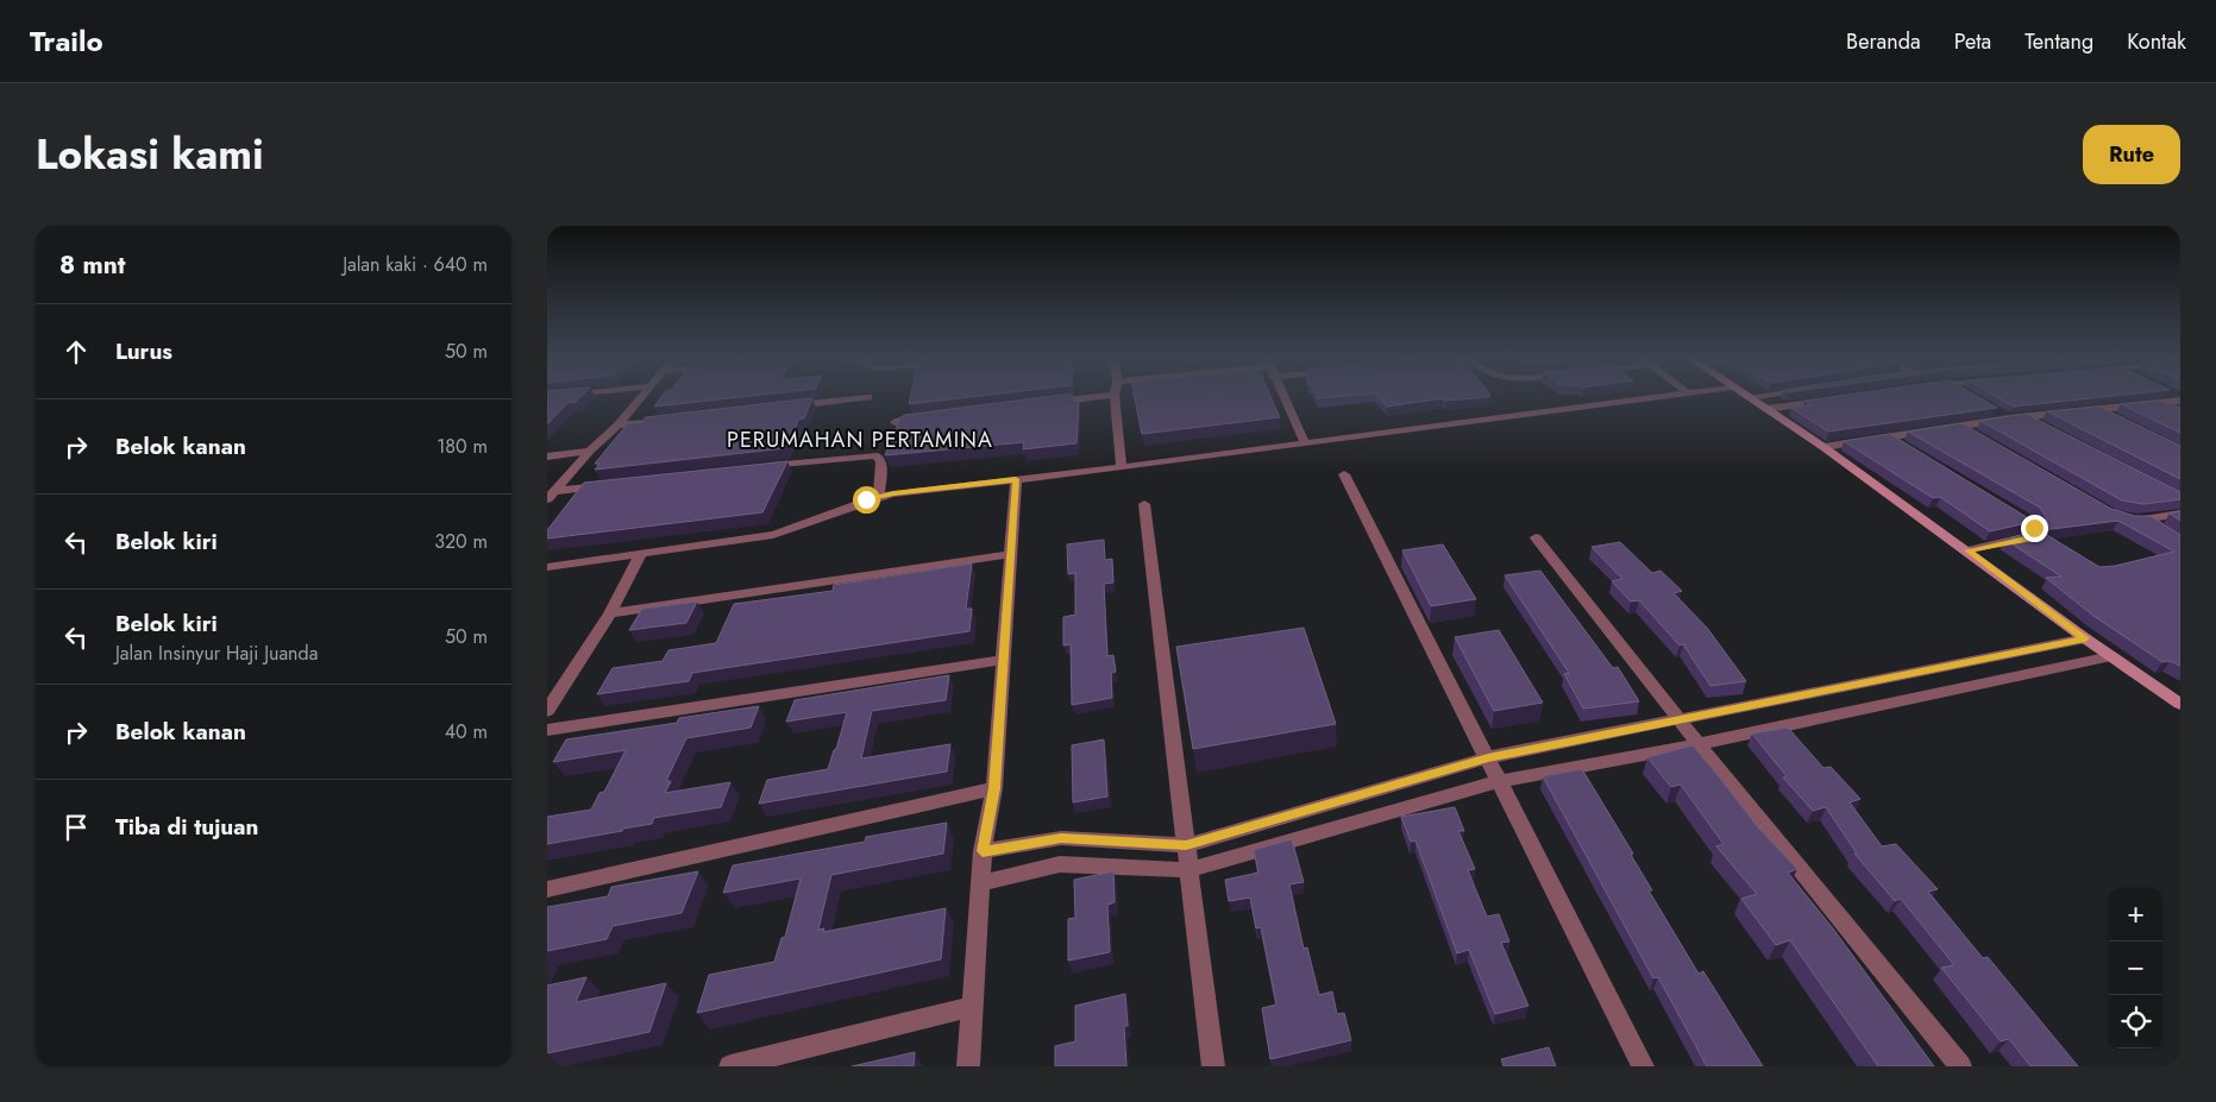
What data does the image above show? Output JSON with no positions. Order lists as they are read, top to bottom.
{
  "districts": ["PERUMAHAN PERTAMINA"],
  "page": {
    "header": "Trailo",
    "nav": [
      "Beranda",
      "Peta",
      "Tentang",
      "Kontak"
    ],
    "title": "Lokasi kami",
    "buttons": "Rute",
    "heading": ["8 mnt", "Jalan kaki · 640 m"],
    "list": [
      ["Lurus", "50 m"],
      ["Belok kanan", "180 m"],
      ["Belok kiri", "320 m"],
      ["Belok kiri", "Jalan Insinyur Haji Juanda", "50 m"],
      ["Belok kanan", "40 m"],
      "Tiba di tujuan"
    ],
    "map_buttons": ["+", "−"]
  }
}
